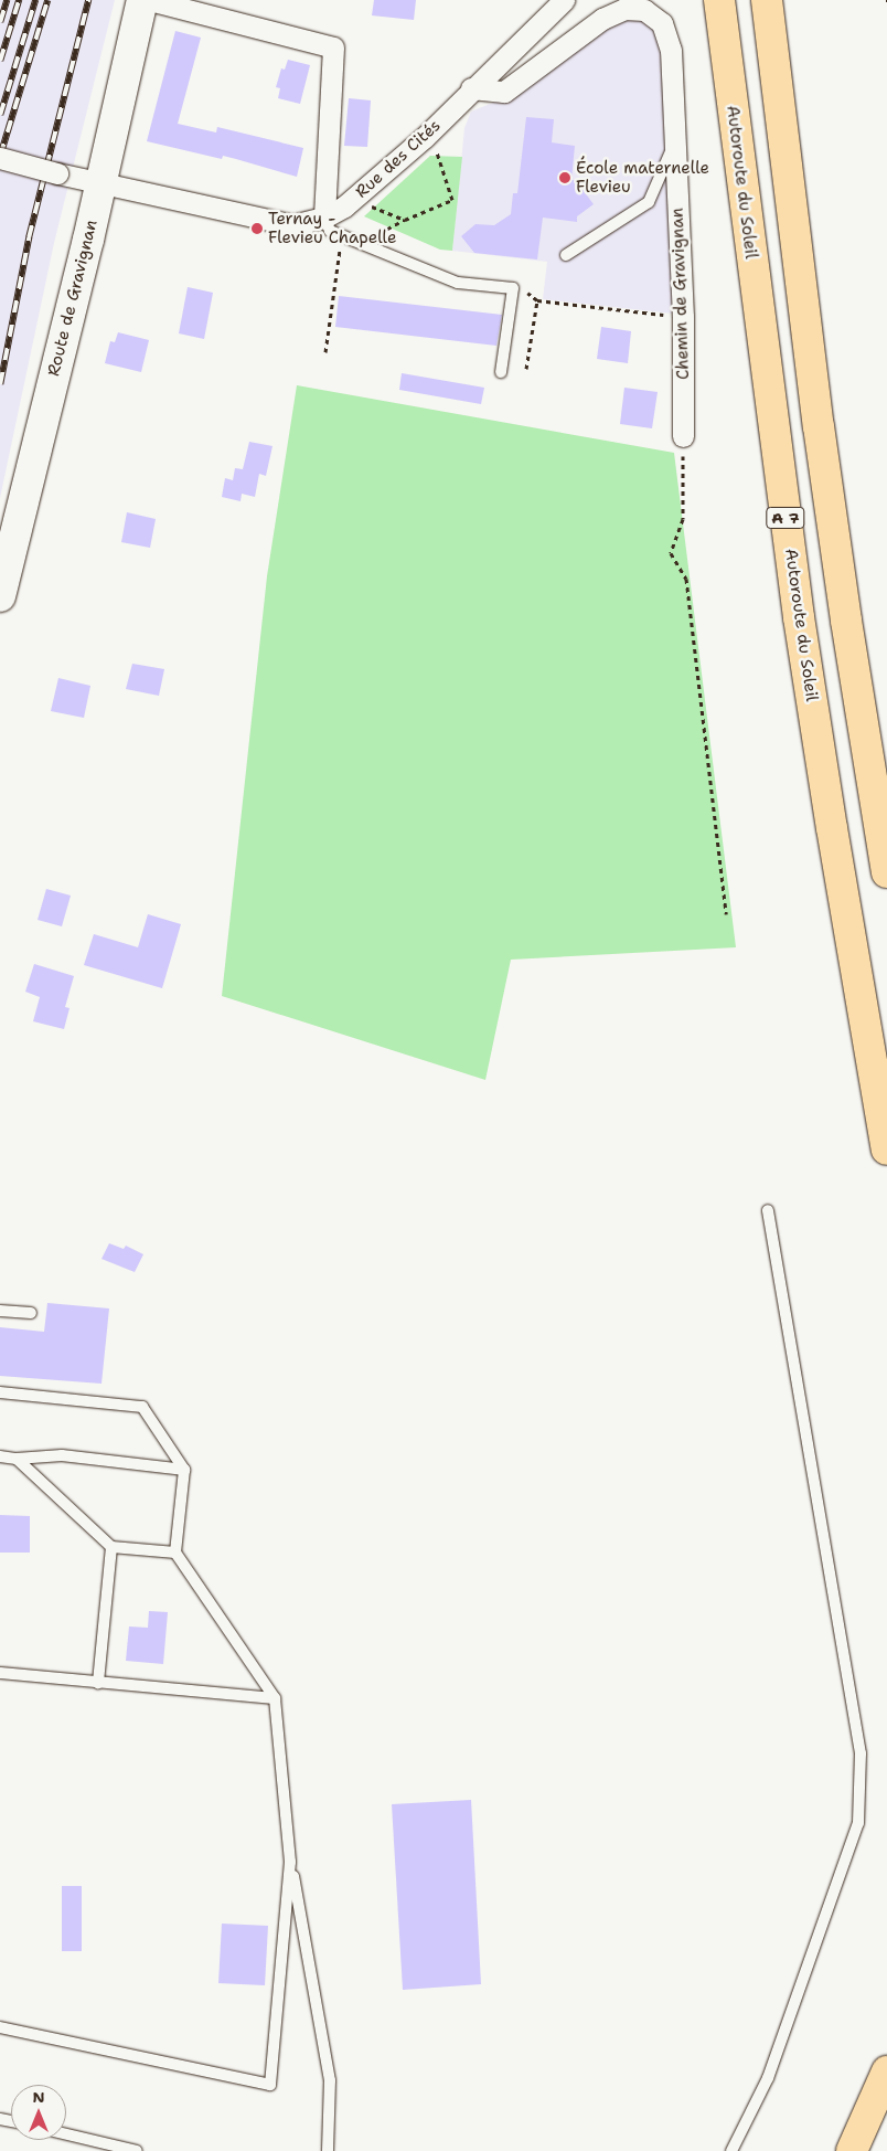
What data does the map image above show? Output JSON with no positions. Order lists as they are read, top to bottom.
{
  "streets": {
    "highway": ["Autoroute du Soleil", "A 7"],
    "street": ["Rue des Cités", "Chemin de Gravignan", "Route de Gravignan"]
  },
  "crossings": [
    ["Rue des Cités", "Chemin de Gravignan"],
    ["Rue des Cités", "Route de Gravignan"]
  ],
  "places": ["École maternelle Flevieu", "Ternay - Flevieu Chapelle"],
  "north": "top"
}
